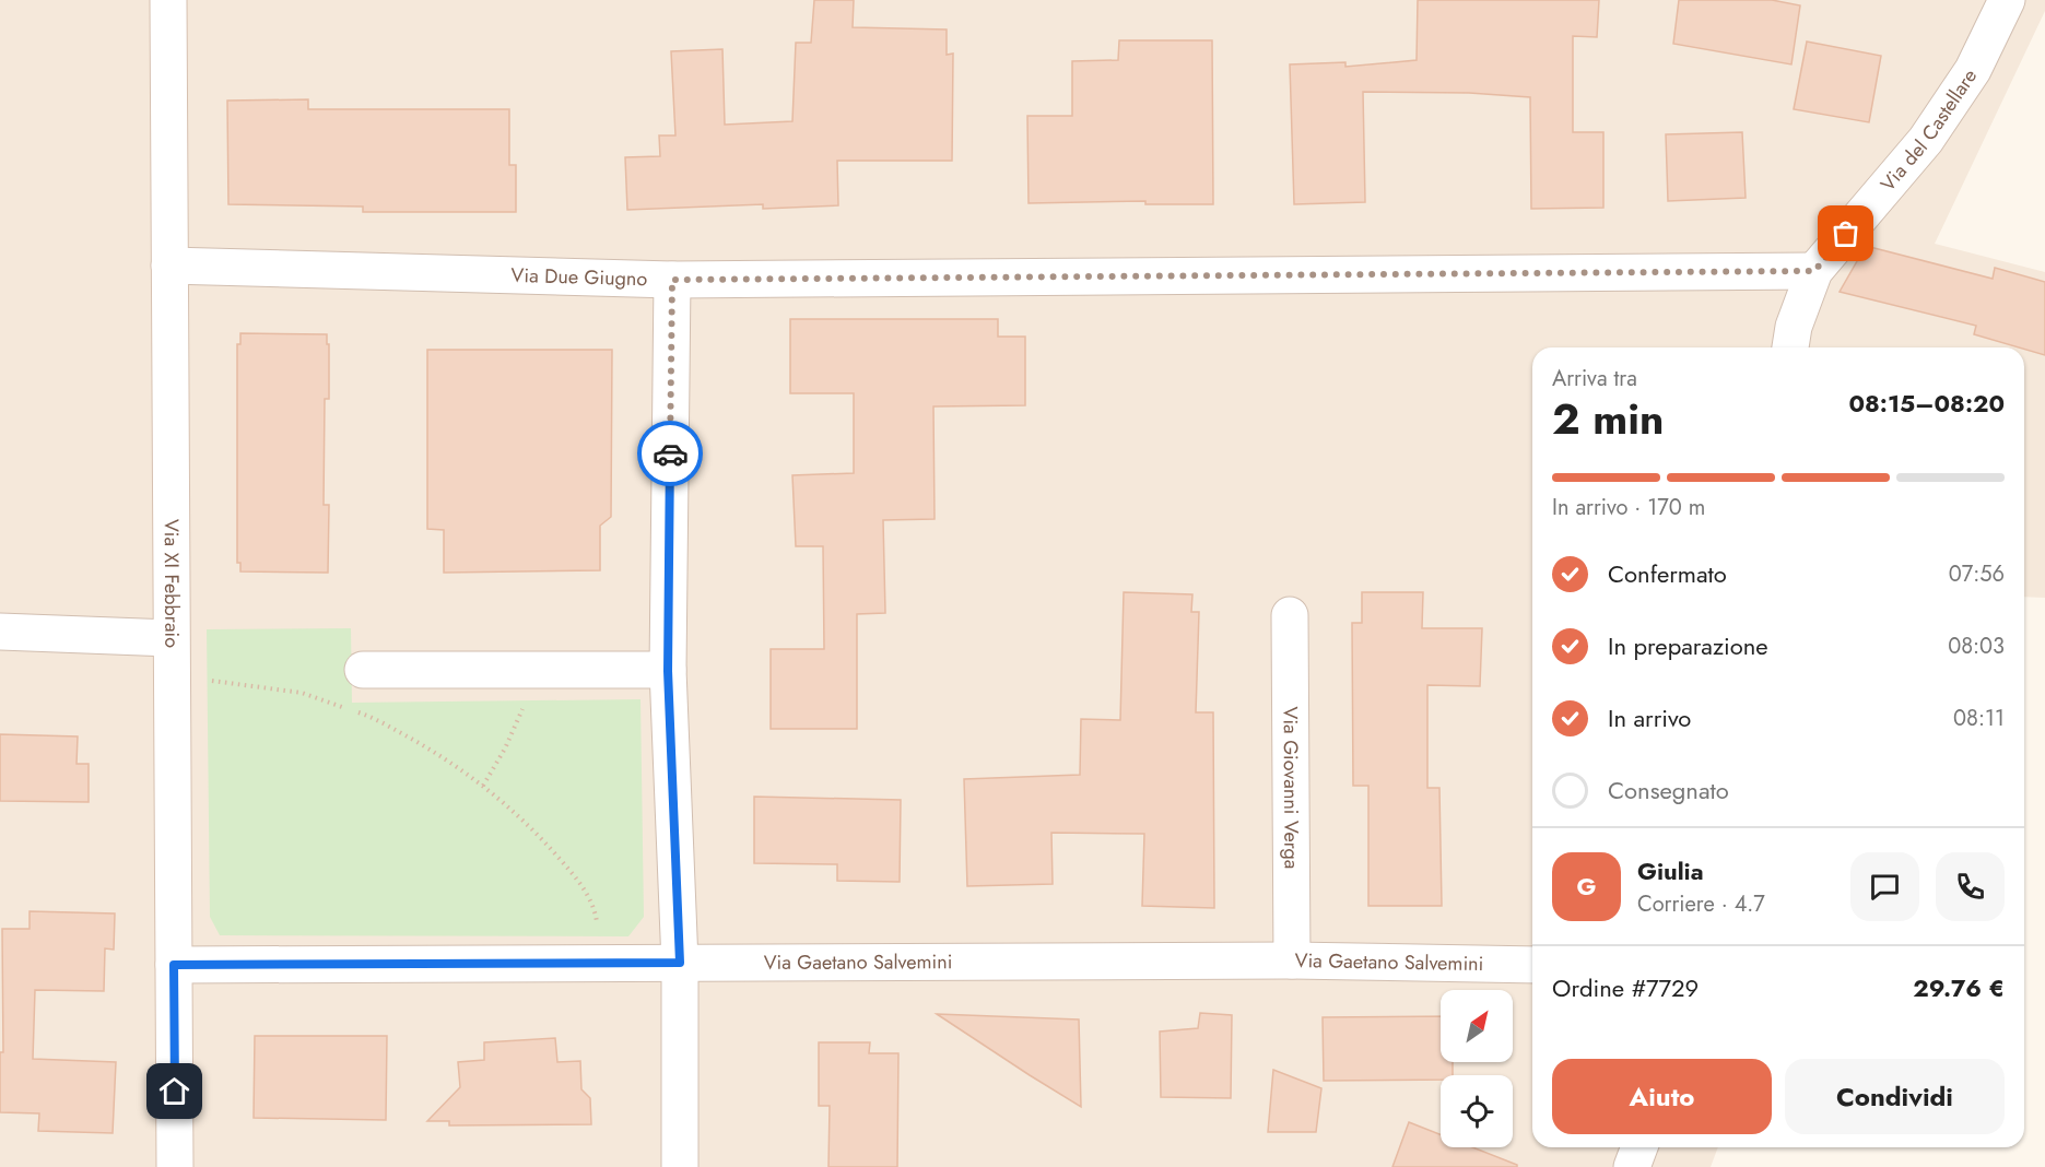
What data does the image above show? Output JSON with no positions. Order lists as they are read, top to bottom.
{
  "streets": {
    "street": [
      "Via del Castellare",
      "Via Due Giugno",
      "Via XI Febbraio",
      "Via Giovanni Verga",
      "Via Gaetano Salvemini"
    ]
  },
  "crossings": [
    ["Via del Castellare", "Via Due Giugno"],
    ["Via Due Giugno", "Via XI Febbraio"],
    ["Via XI Febbraio", "Via Gaetano Salvemini"],
    ["Via Giovanni Verga", "Via Gaetano Salvemini"]
  ],
  "north": "top right",
  "page": {
    "heading": ["2 min", "Arriva tra", "08:15–08:20"],
    "panel": [
      "Giulia",
      "Corriere · 4.7",
      "Ordine #7729",
      "29.76 €"
    ],
    "bar": "In arrivo · 170 m",
    "list": [
      ["Confermato", "07:56"],
      ["In preparazione", "08:03"],
      ["In arrivo", "08:11"],
      "Consegnato"
    ],
    "round": "G",
    "buttons": ["Aiuto", "Condividi"]
  }
}
